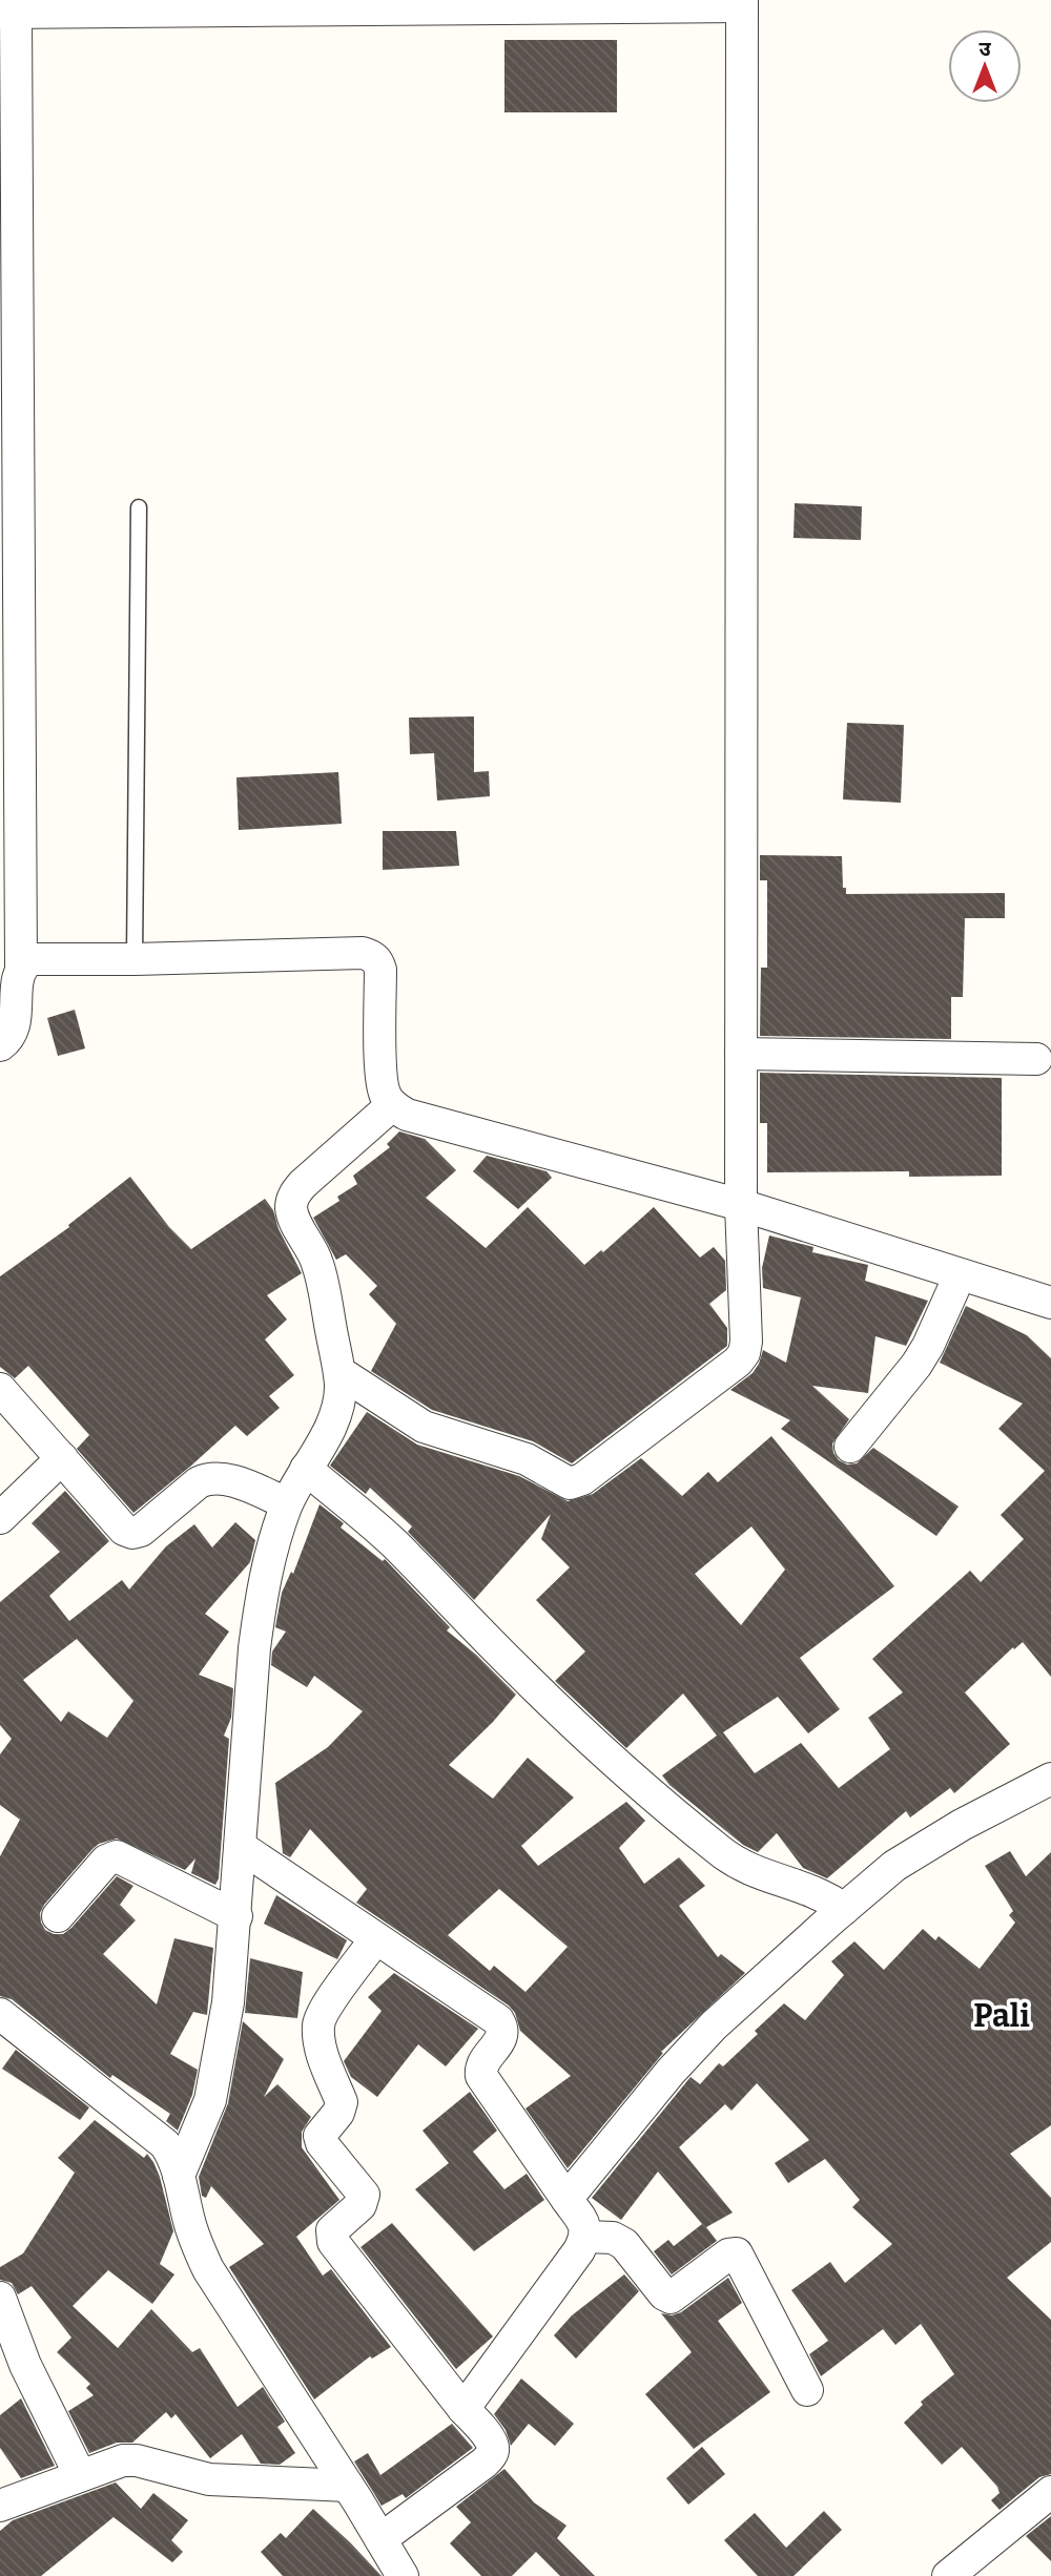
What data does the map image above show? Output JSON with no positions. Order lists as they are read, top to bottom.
{
  "districts": ["Pali"],
  "north": "top"
}
